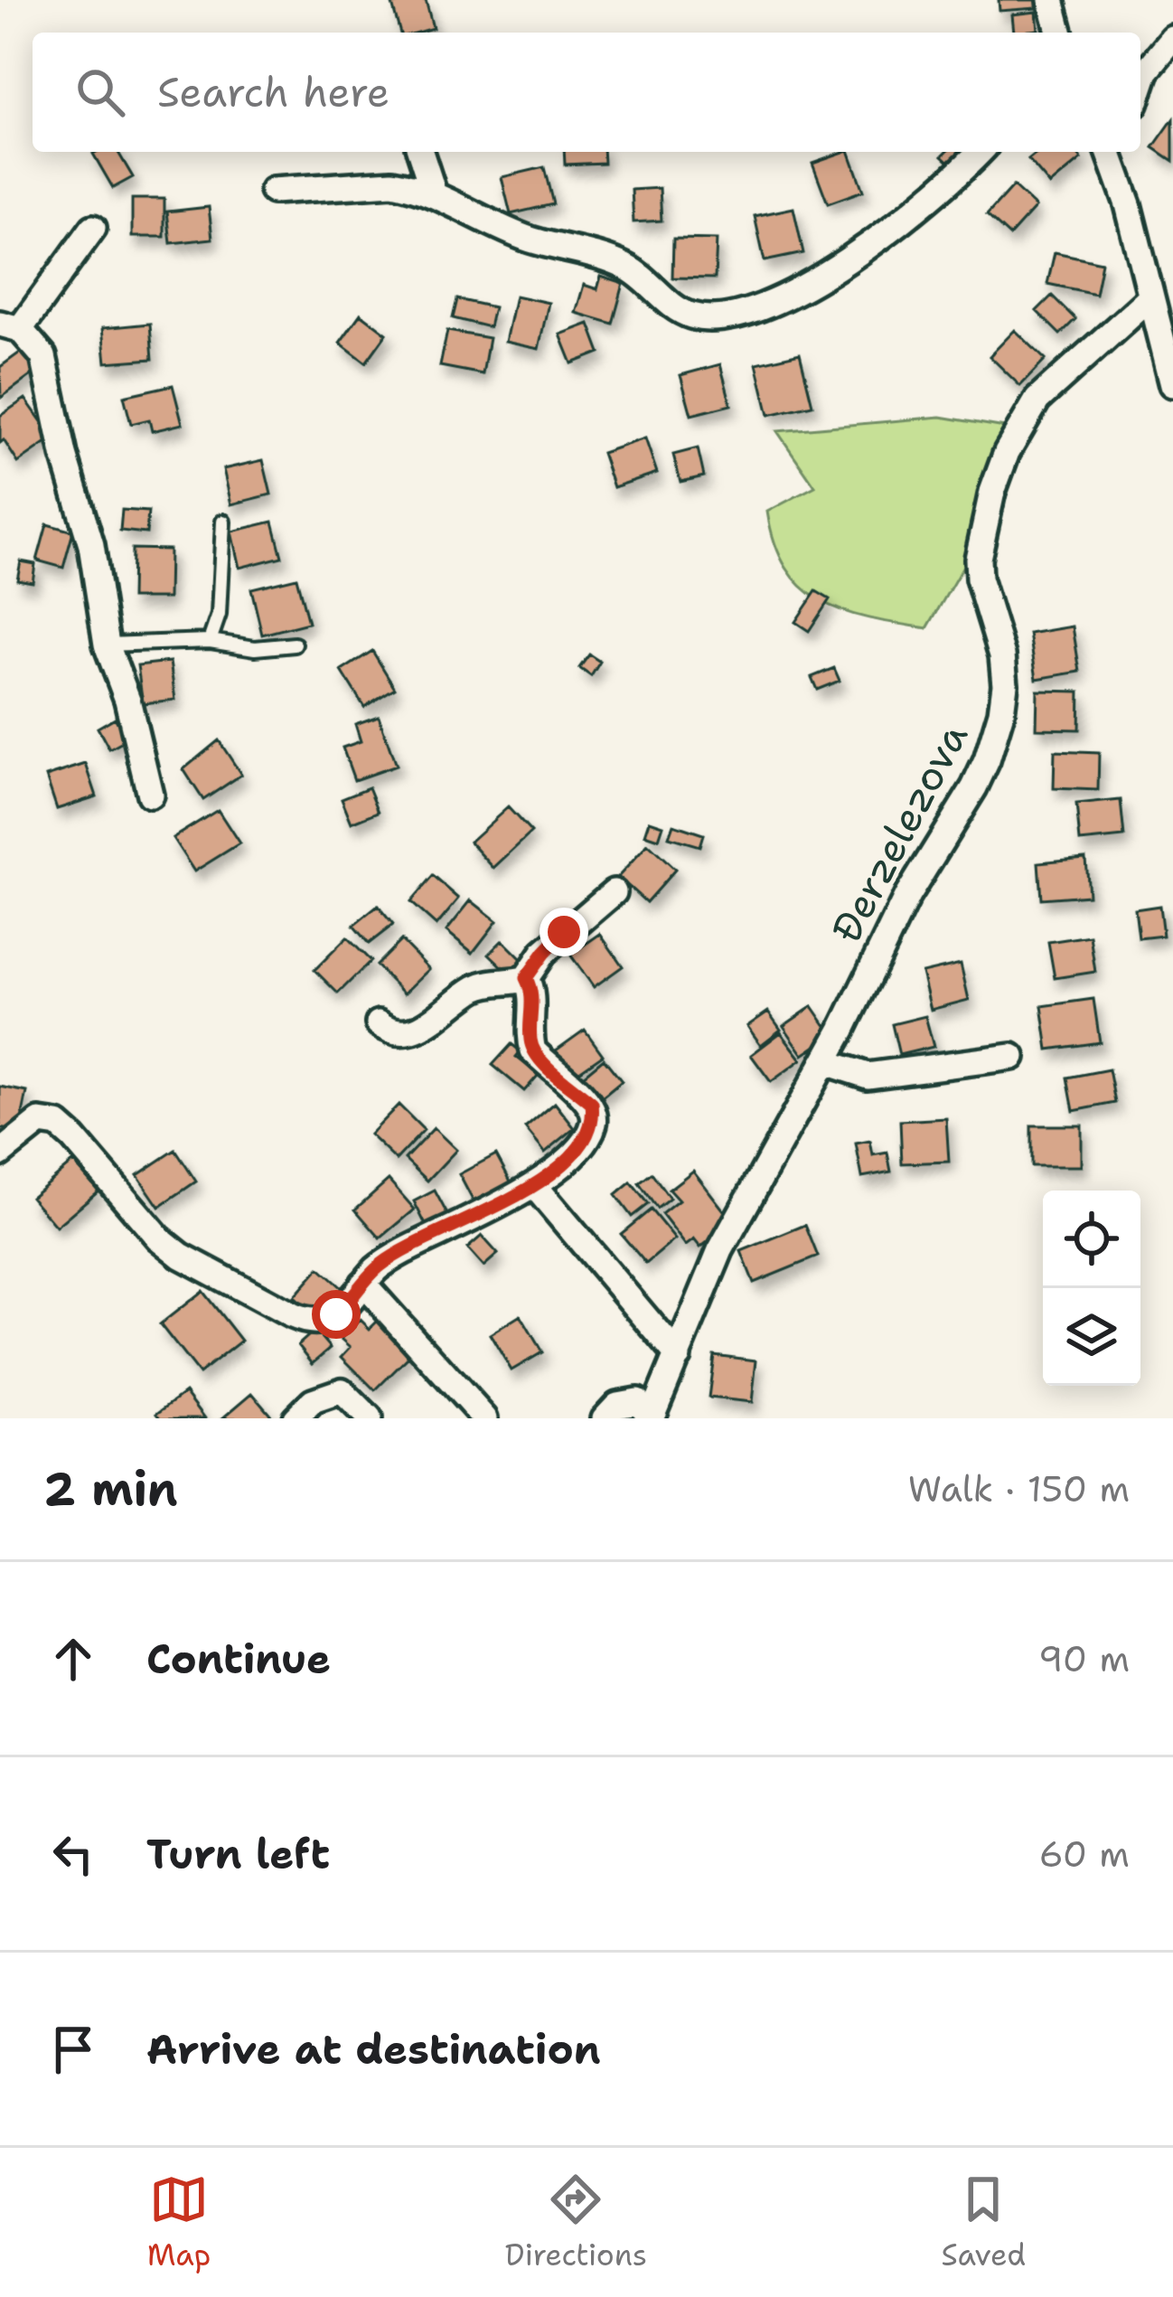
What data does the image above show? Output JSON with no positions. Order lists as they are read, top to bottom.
{
  "streets": {
    "street": ["Đerzelezova"]
  },
  "page": {
    "search": "Search here",
    "heading": ["2 min", "Walk · 150 m"],
    "list": [
      ["Continue", "90 m"],
      ["Turn left", "60 m"],
      "Arrive at destination"
    ],
    "nav": ["Map", "Directions", "Saved"]
  }
}
